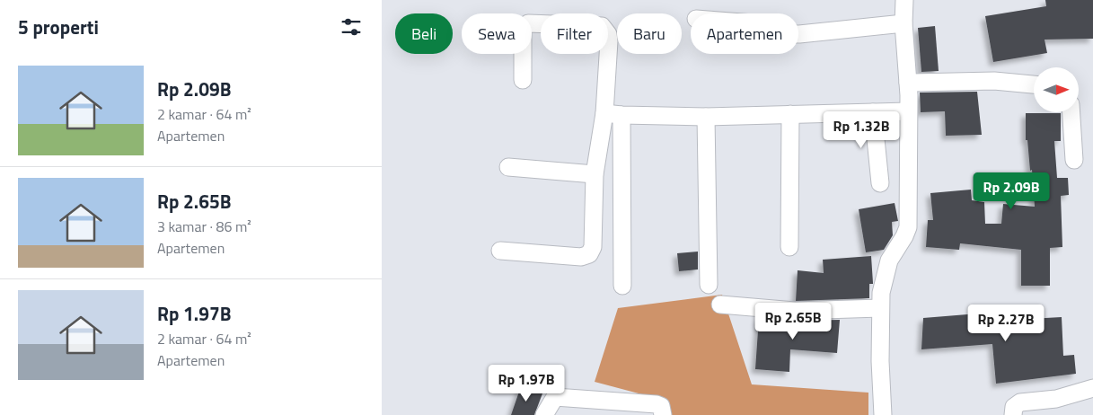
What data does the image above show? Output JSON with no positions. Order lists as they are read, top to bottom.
{
  "north": "right",
  "page": {
    "heading": "5 properti",
    "chip": [
      "Beli",
      "Sewa",
      "Filter",
      "Baru",
      "Apartemen"
    ],
    "list": [
      {
        "name": "Rp 2.09B",
        "note": "2 kamar · 64 m² · Apartemen"
      },
      {
        "name": "Rp 2.65B",
        "note": "3 kamar · 86 m² · Apartemen"
      },
      {
        "name": "Rp 1.97B",
        "note": "2 kamar · 64 m² · Apartemen"
      }
    ],
    "price": [
      "Rp 1.32B",
      "Rp 2.09B",
      "Rp 2.65B",
      "Rp 2.27B",
      "Rp 1.97B"
    ]
  }
}
